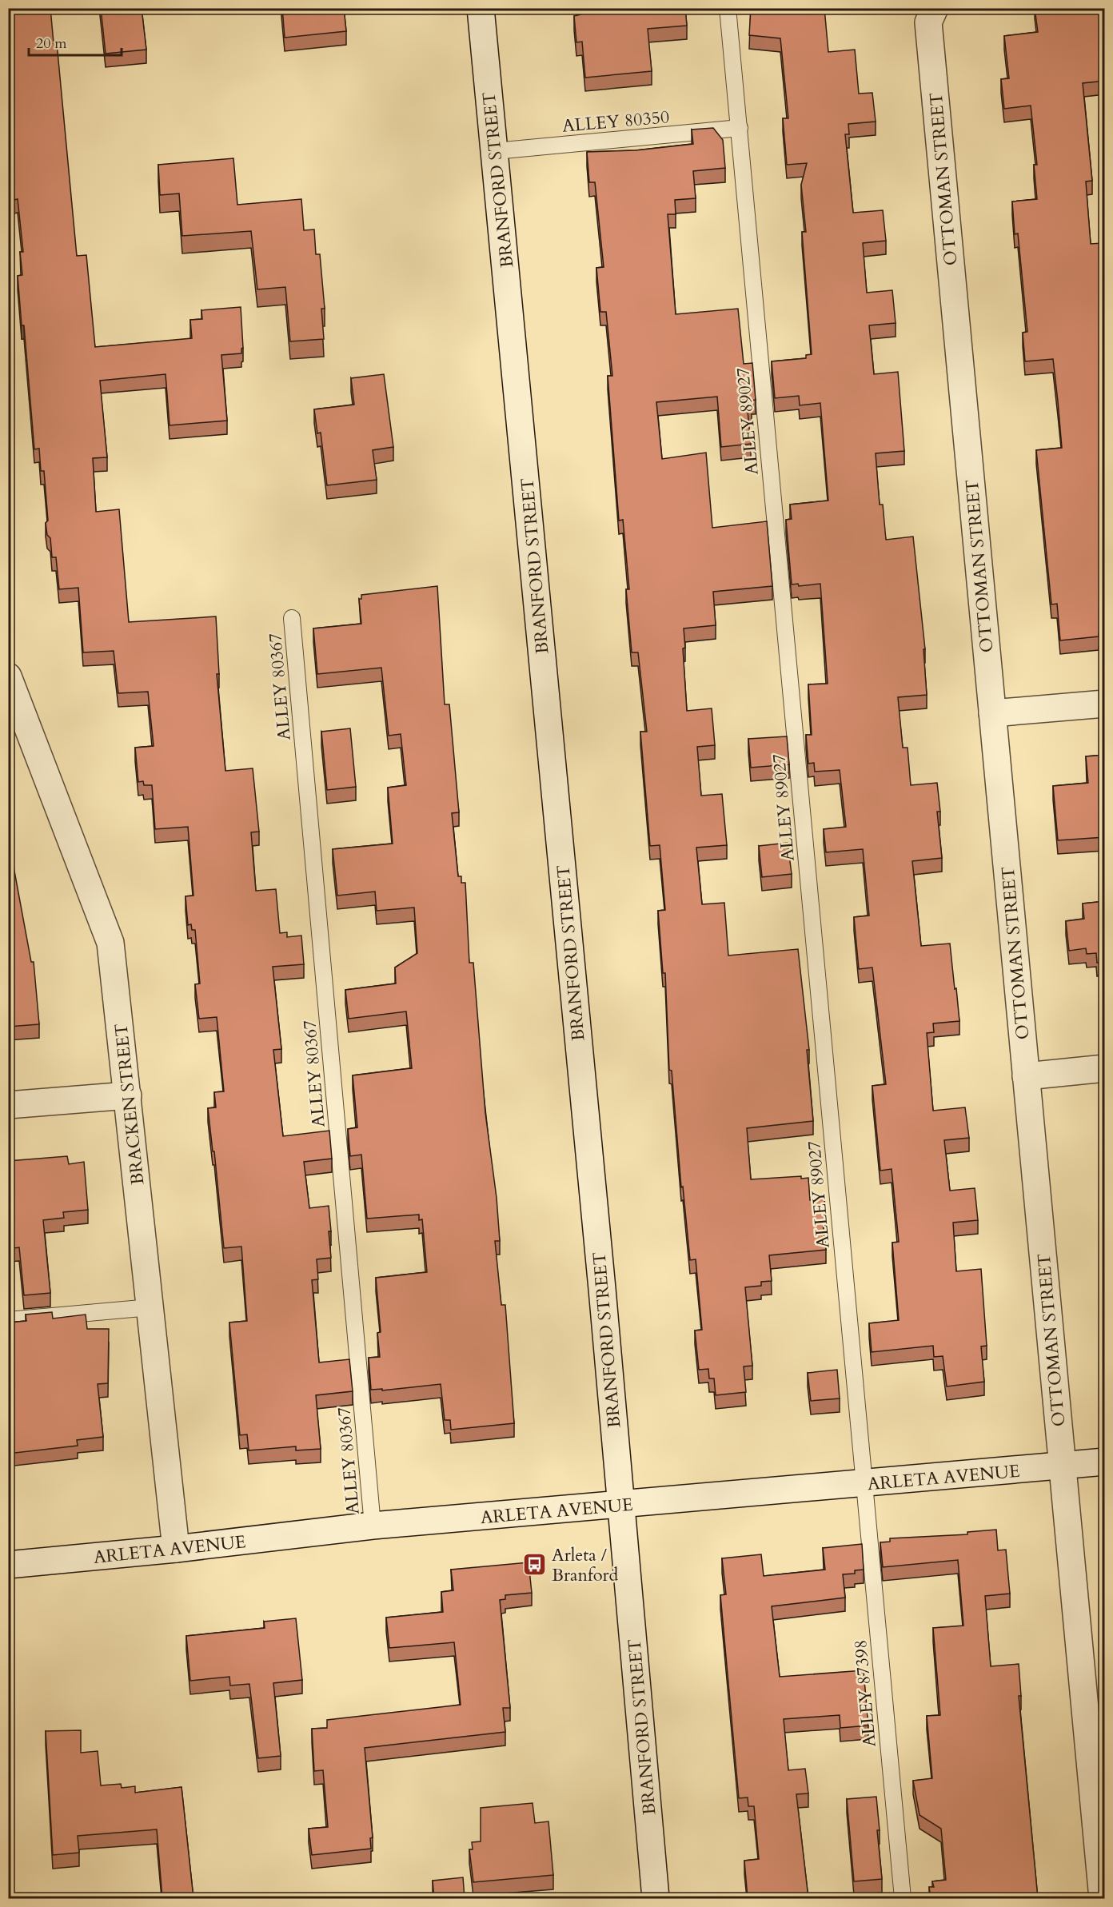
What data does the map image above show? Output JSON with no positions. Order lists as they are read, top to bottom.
{
  "streets": {
    "street": [
      "OTTOMAN STREET",
      "BRANFORD STREET",
      "BRACKEN STREET",
      "ARLETA AVENUE"
    ],
    "lane": [
      "ALLEY 80350",
      "ALLEY 89027",
      "ALLEY 80367",
      "ALLEY 87398"
    ]
  },
  "crossings": [
    ["ALLEY 80350", "BRANFORD STREET"],
    ["ALLEY 80350", "ALLEY 89027"],
    ["OTTOMAN STREET", "ARLETA AVENUE"],
    ["BRANFORD STREET", "ARLETA AVENUE"],
    ["ALLEY 89027", "ARLETA AVENUE"],
    ["ALLEY 89027", "ALLEY 87398"],
    ["ALLEY 80367", "ARLETA AVENUE"],
    ["BRACKEN STREET", "ARLETA AVENUE"],
    ["ARLETA AVENUE", "ALLEY 87398"]
  ],
  "places": {
    "bus stop": ["Arleta / Branford"]
  },
  "scale_bar": "20 m"
}
